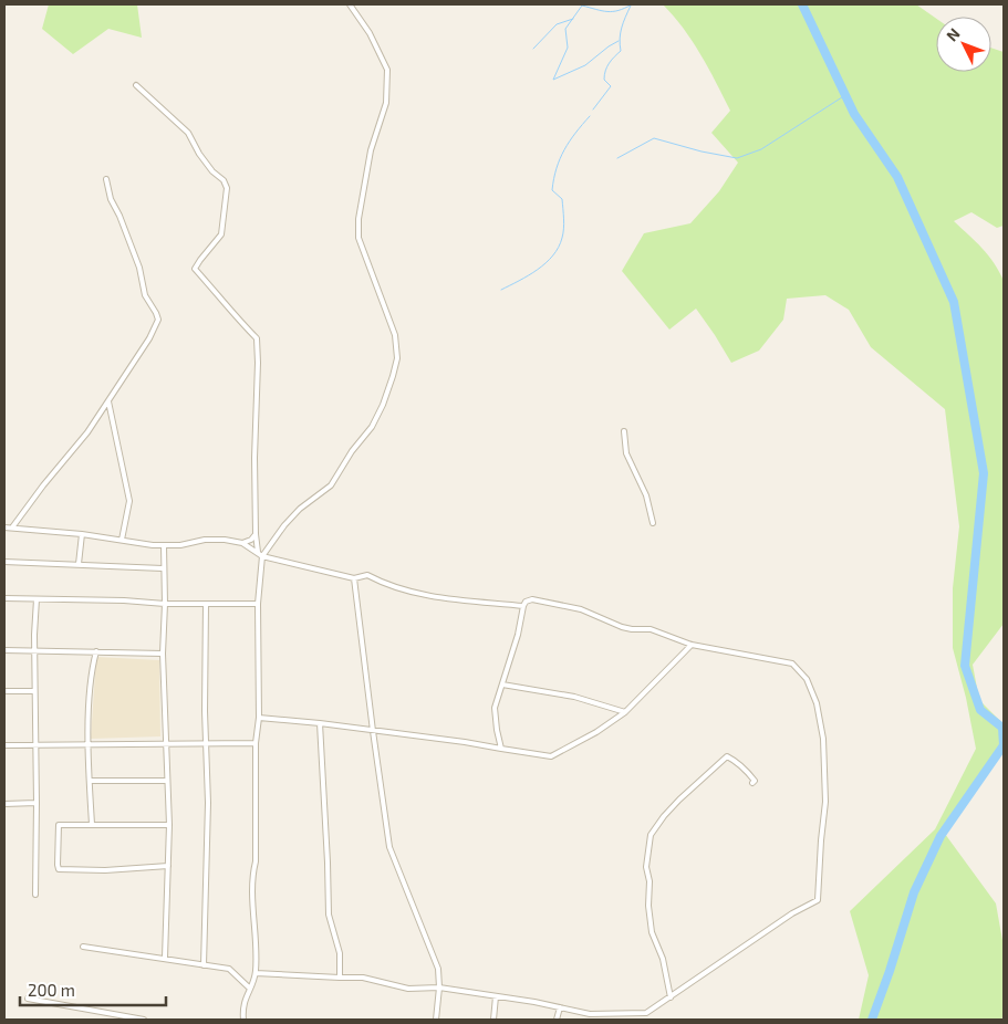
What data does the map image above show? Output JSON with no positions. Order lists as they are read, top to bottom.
{
  "scale_bar": "200 m",
  "north": "top left"
}
